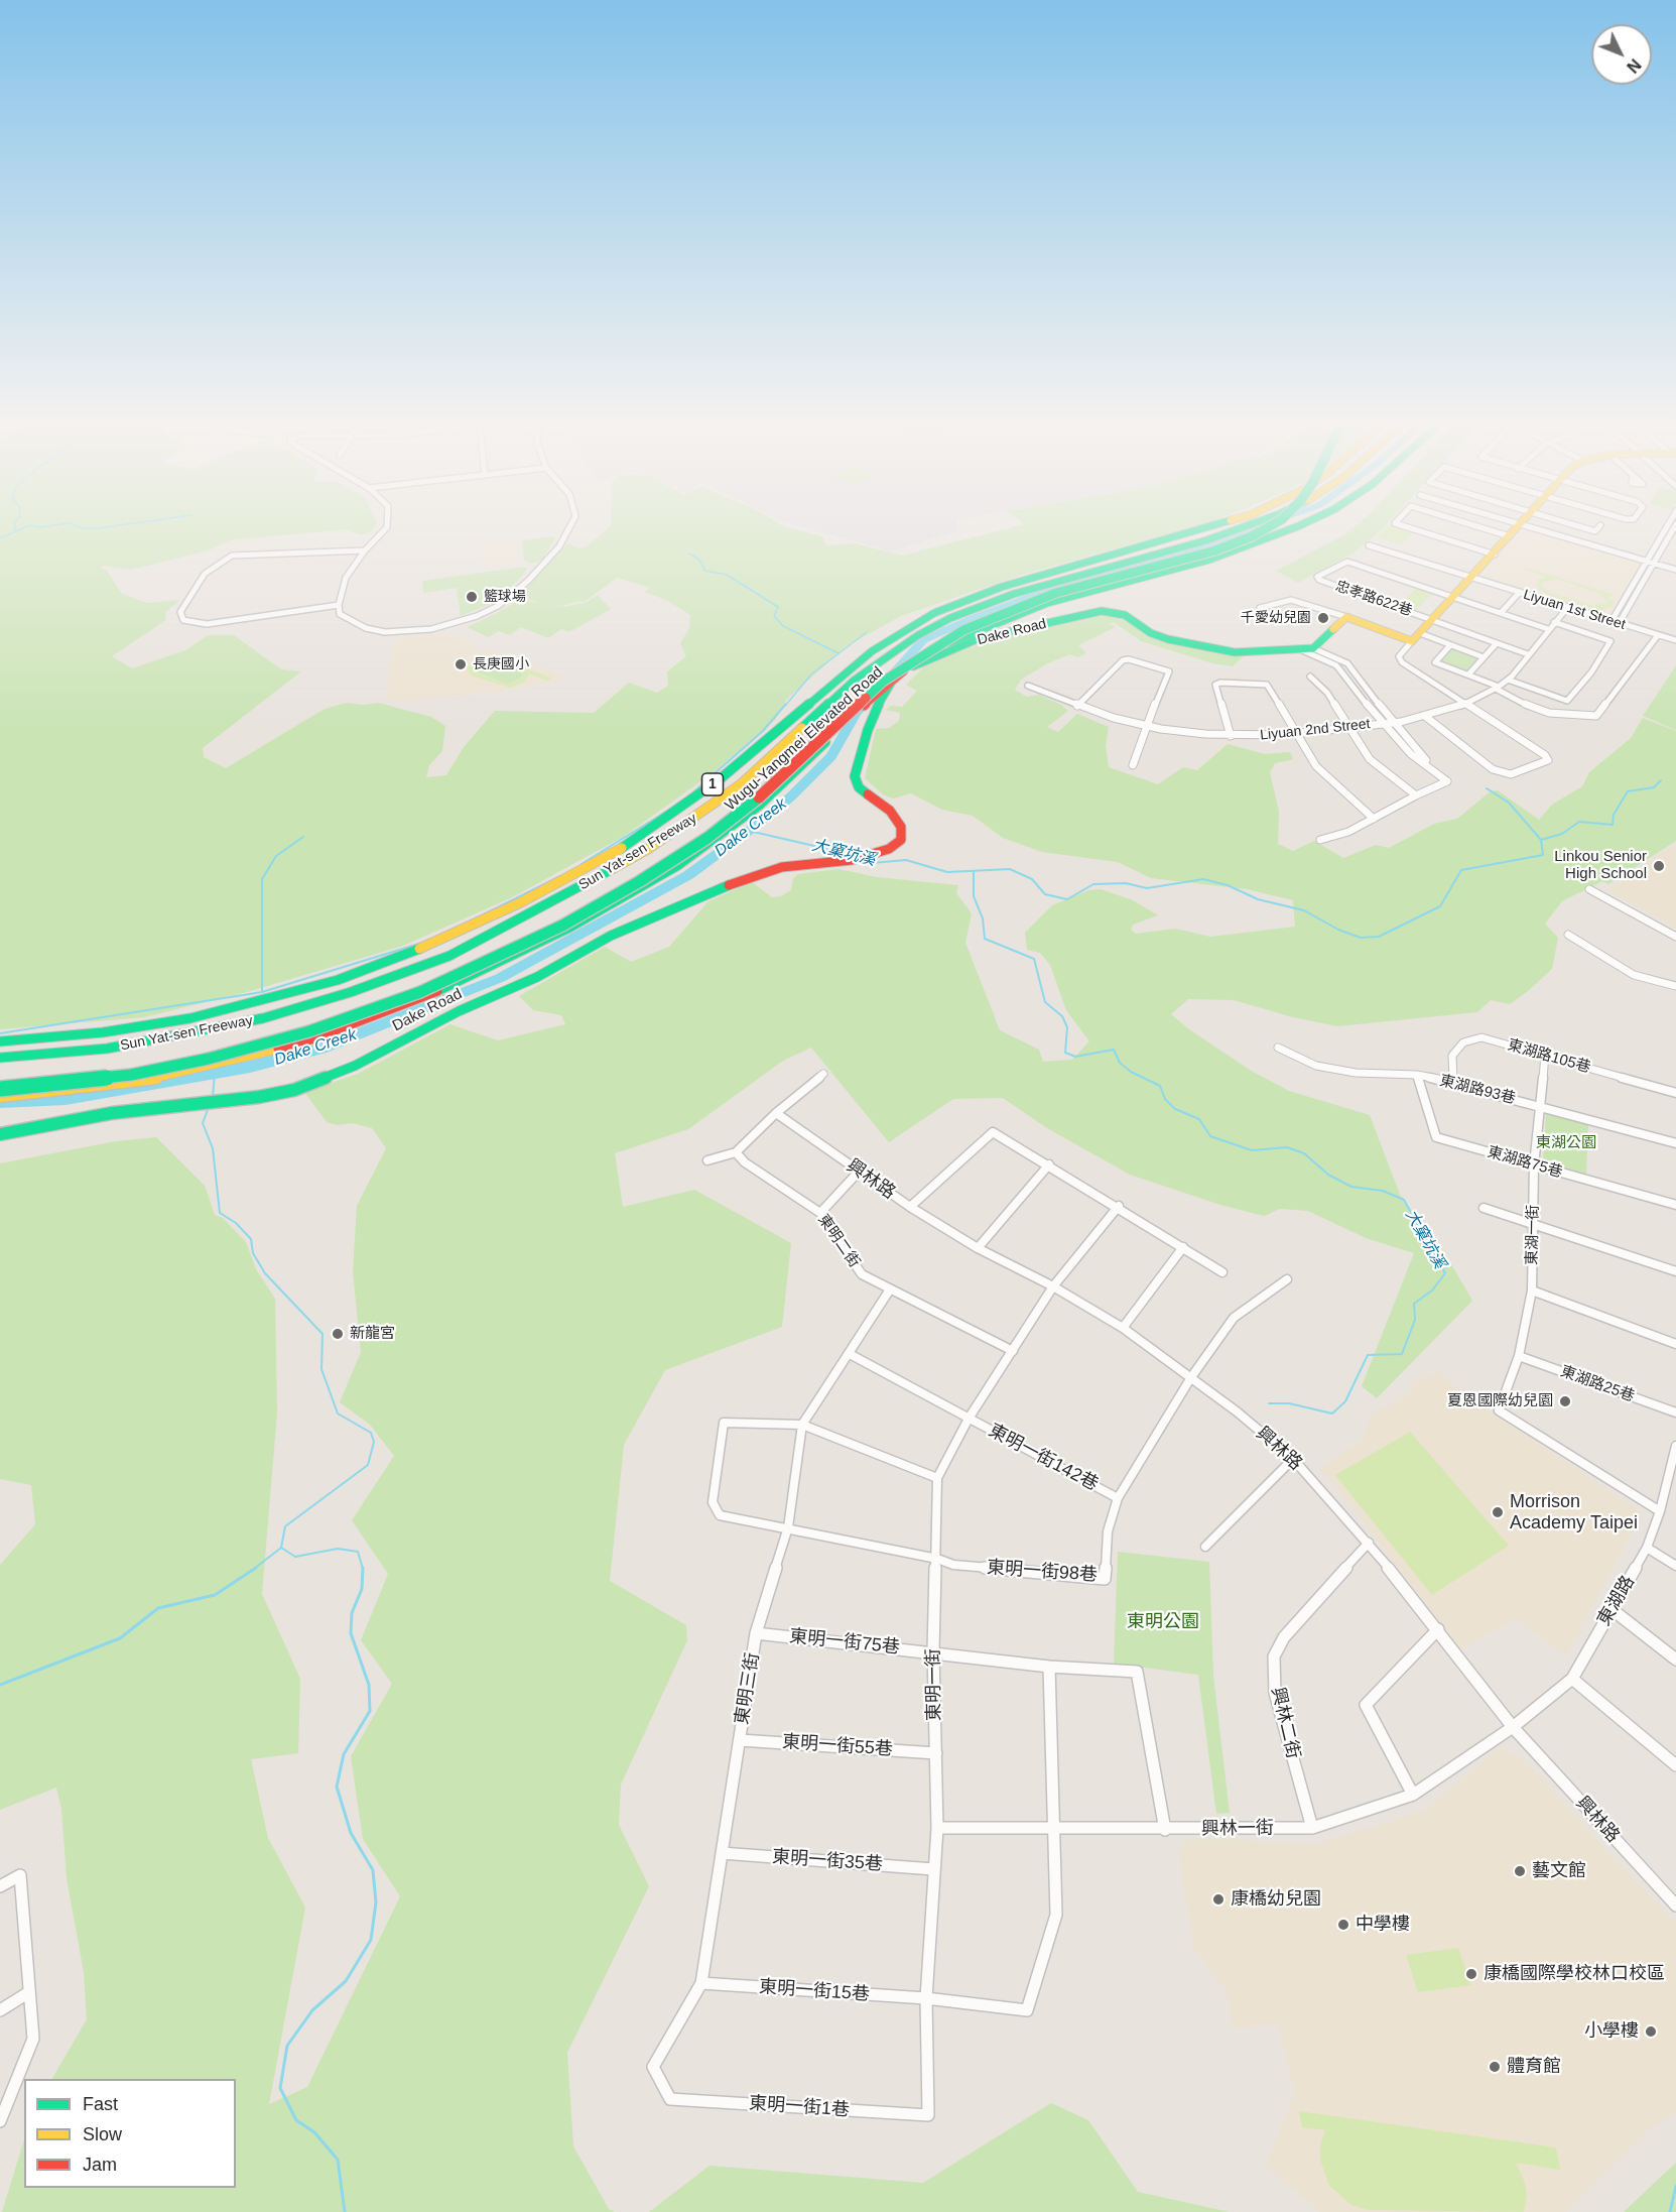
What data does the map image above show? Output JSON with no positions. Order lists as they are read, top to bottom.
{
  "streets": {
    "main road": [
      "Dake Road",
      "Wugu-Yangmei Elevated Road",
      "1",
      "Sun Yat-sen Freeway"
    ],
    "street": [
      "忠孝路622巷",
      "Liyuan 1st Street",
      "Liyuan 2nd Street",
      "東湖路105巷",
      "東湖路93巷",
      "東湖路75巷",
      "興林路",
      "東湖一街",
      "東明二街",
      "東湖路25巷",
      "東明一街142巷",
      "東明一街98巷",
      "東湖路",
      "東明一街75巷",
      "東明一街",
      "東明三街",
      "興林二街",
      "東明一街55巷",
      "興林一街",
      "東明一街35巷",
      "東明一街15巷",
      "東明一街1巷"
    ]
  },
  "crossings": [
    ["Liyuan 1st Street", "Liyuan 2nd Street"],
    ["東湖路105巷", "東湖路93巷"],
    ["東湖路105巷", "東湖一街"],
    ["東湖路93巷", "東湖路75巷"],
    ["東湖路93巷", "東湖一街"],
    ["東湖路75巷", "東湖一街"],
    ["興林路", "東湖路"],
    ["興林路", "東明一街"],
    ["興林路", "興林二街"],
    ["興林路", "興林一街"],
    ["東湖一街", "東湖路25巷"],
    ["東湖一街", "東湖路"],
    ["東明二街", "東明一街"],
    ["東明二街", "東明三街"],
    ["東明一街142巷", "東明一街98巷"],
    ["東明一街142巷", "東明一街"],
    ["東明一街142巷", "東明三街"],
    ["東明一街98巷", "東明一街"],
    ["東湖路", "興林一街"],
    ["東明一街75巷", "東明一街"],
    ["東明一街75巷", "東明三街"],
    ["東明一街75巷", "興林一街"],
    ["東明一街", "東明一街55巷"],
    ["東明一街", "興林一街"],
    ["東明一街", "東明一街35巷"],
    ["東明一街", "東明一街15巷"],
    ["東明一街", "東明一街1巷"],
    ["東明三街", "東明一街55巷"],
    ["東明三街", "東明一街35巷"],
    ["東明三街", "東明一街15巷"],
    ["東明三街", "東明一街1巷"],
    ["興林二街", "興林一街"],
    ["興林一街", "東明一街15巷"]
  ],
  "water": ["Dake Creek", "大窠坑溪"],
  "parks": ["東湖公園", "東明公園"],
  "places": [
    "籃球場",
    "千愛幼兒園",
    "長庚國小",
    "Linkou Senior High School",
    "新龍宮",
    "夏恩國際幼兒園",
    "Morrison Academy Taipei",
    "藝文館",
    "康橋幼兒園",
    "中學樓",
    "康橋國際學校林口校區",
    "小學樓",
    "體育館"
  ],
  "legend": ["Fast", "Slow", "Jam"],
  "north": "bottom right"
}
